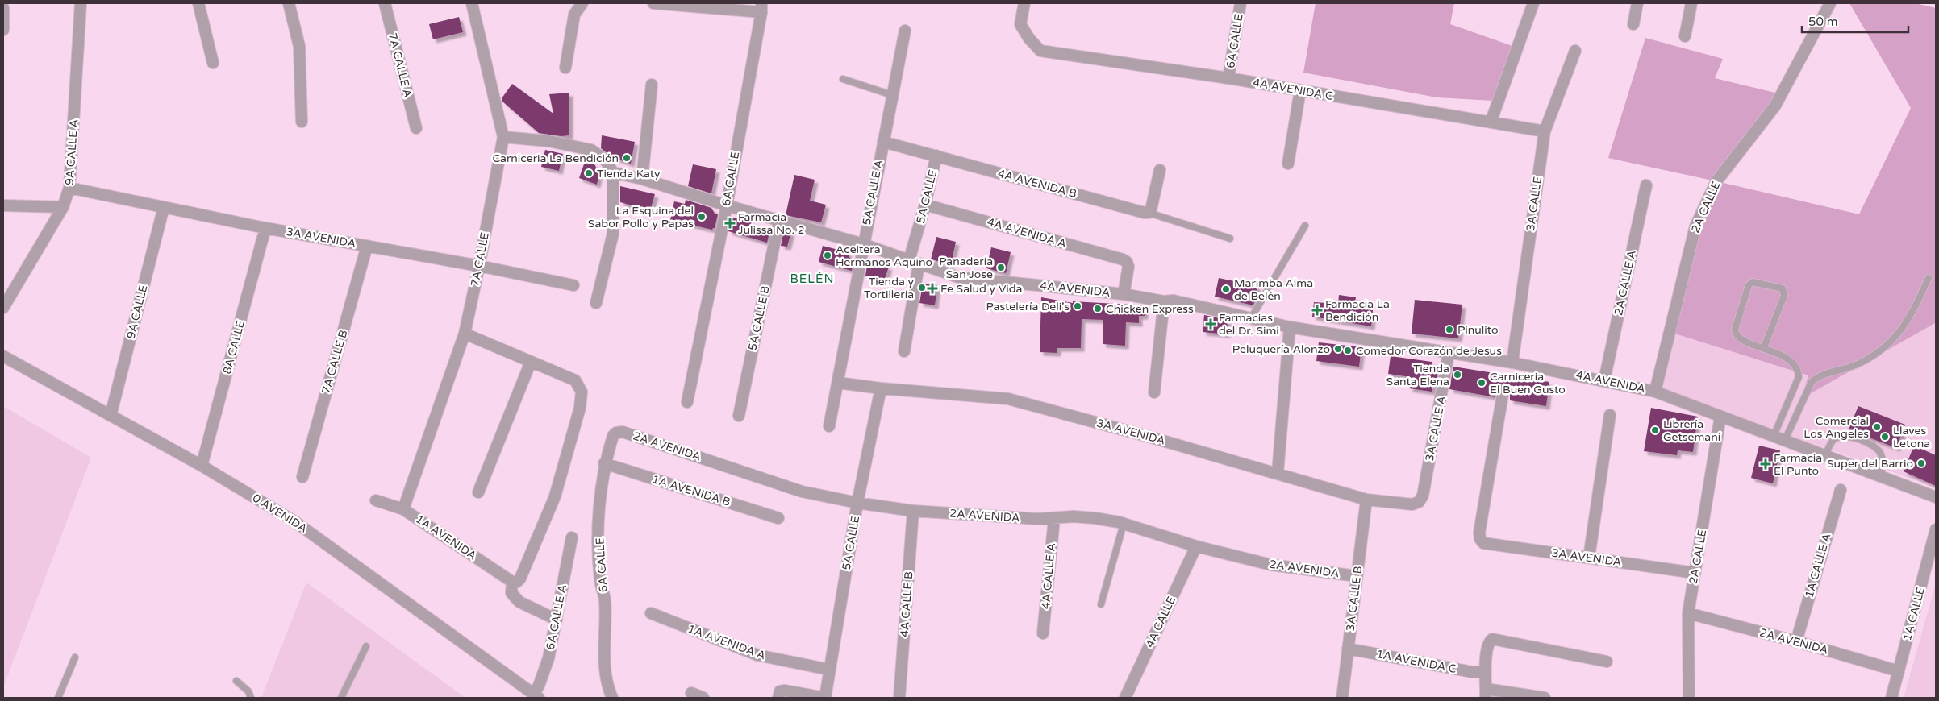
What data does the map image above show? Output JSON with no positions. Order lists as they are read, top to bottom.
{
  "streets": {
    "street": [
      "6A CALLE",
      "7A CALLE A",
      "4A AVENIDA C",
      "9A CALLE A",
      "4A AVENIDA B",
      "5A CALLE A",
      "5A CALLE",
      "3A CALLE",
      "2A CALLE",
      "4A AVENIDA A",
      "3A AVENIDA",
      "7A CALLE",
      "2A CALLE A",
      "4A AVENIDA",
      "9A CALLE",
      "5A CALLE B",
      "8A CALLE",
      "7A CALLE B",
      "3A CALLE A",
      "2A AVENIDA",
      "1A AVENIDA B",
      "0 AVENIDA",
      "1A AVENIDA",
      "1A CALLE A",
      "4A CALLE A",
      "3A CALLE B",
      "4A CALLE B",
      "1A CALLE",
      "6A CALLE A",
      "4A CALLE",
      "1A AVENIDA A",
      "1A AVENIDA C"
    ]
  },
  "crossings": [
    ["6A CALLE", "4A AVENIDA C"],
    ["6A CALLE", "4A AVENIDA"],
    ["6A CALLE", "2A AVENIDA"],
    ["6A CALLE", "1A AVENIDA B"],
    ["4A AVENIDA C", "3A CALLE"],
    ["9A CALLE A", "3A AVENIDA"],
    ["4A AVENIDA B", "5A CALLE A"],
    ["4A AVENIDA B", "5A CALLE"],
    ["5A CALLE A", "3A AVENIDA"],
    ["5A CALLE A", "4A AVENIDA"],
    ["5A CALLE", "4A AVENIDA A"],
    ["5A CALLE", "3A AVENIDA"],
    ["5A CALLE", "4A AVENIDA"],
    ["5A CALLE", "2A AVENIDA"],
    ["5A CALLE", "1A AVENIDA A"],
    ["3A CALLE", "4A AVENIDA"],
    ["2A CALLE", "3A AVENIDA"],
    ["2A CALLE", "4A AVENIDA"],
    ["2A CALLE", "2A AVENIDA"],
    ["4A AVENIDA A", "4A AVENIDA"],
    ["3A AVENIDA", "7A CALLE"],
    ["3A AVENIDA", "9A CALLE"],
    ["3A AVENIDA", "8A CALLE"],
    ["3A AVENIDA", "7A CALLE B"],
    ["3A AVENIDA", "3A CALLE A"],
    ["3A AVENIDA", "3A CALLE B"],
    ["7A CALLE", "1A AVENIDA"],
    ["2A CALLE A", "4A AVENIDA"],
    ["4A AVENIDA", "5A CALLE B"],
    ["4A AVENIDA", "3A CALLE A"],
    ["9A CALLE", "0 AVENIDA"],
    ["8A CALLE", "0 AVENIDA"],
    ["2A AVENIDA", "1A CALLE A"],
    ["2A AVENIDA", "4A CALLE A"],
    ["2A AVENIDA", "3A CALLE B"],
    ["2A AVENIDA", "4A CALLE B"],
    ["2A AVENIDA", "1A CALLE"],
    ["2A AVENIDA", "4A CALLE"],
    ["0 AVENIDA", "6A CALLE A"],
    ["3A CALLE B", "1A AVENIDA C"]
  ],
  "districts": ["BELÉN"],
  "places": {
    "other": [
      "Carniceria La Bendición",
      "Tienda Katy",
      "La Esquina del Sabor Pollo y Papas",
      "Aceitera Hermanos Aquino",
      "Panadería San Jose",
      "Tienda y Tortillería",
      "Marimba Alma de Belén",
      "Pastelería Deli's",
      "Chicken Express",
      "Pinulito",
      "Peluquería Alonzo",
      "Comedor Corazón de Jesus",
      "Tienda Santa Elena",
      "Carniceria El Buen Gusto",
      "Comercial Los Angeles",
      "Librería Getsemaní",
      "Llaves Letona",
      "Super del Barrio"
    ],
    "health": [
      "Farmacia Julissa No. 2",
      "Fe Salud y Vida",
      "Farmacia La Bendición",
      "Farmacias del Dr. Simi",
      "Farmacia El Punto"
    ]
  },
  "scale_bar": "50 m"
}
